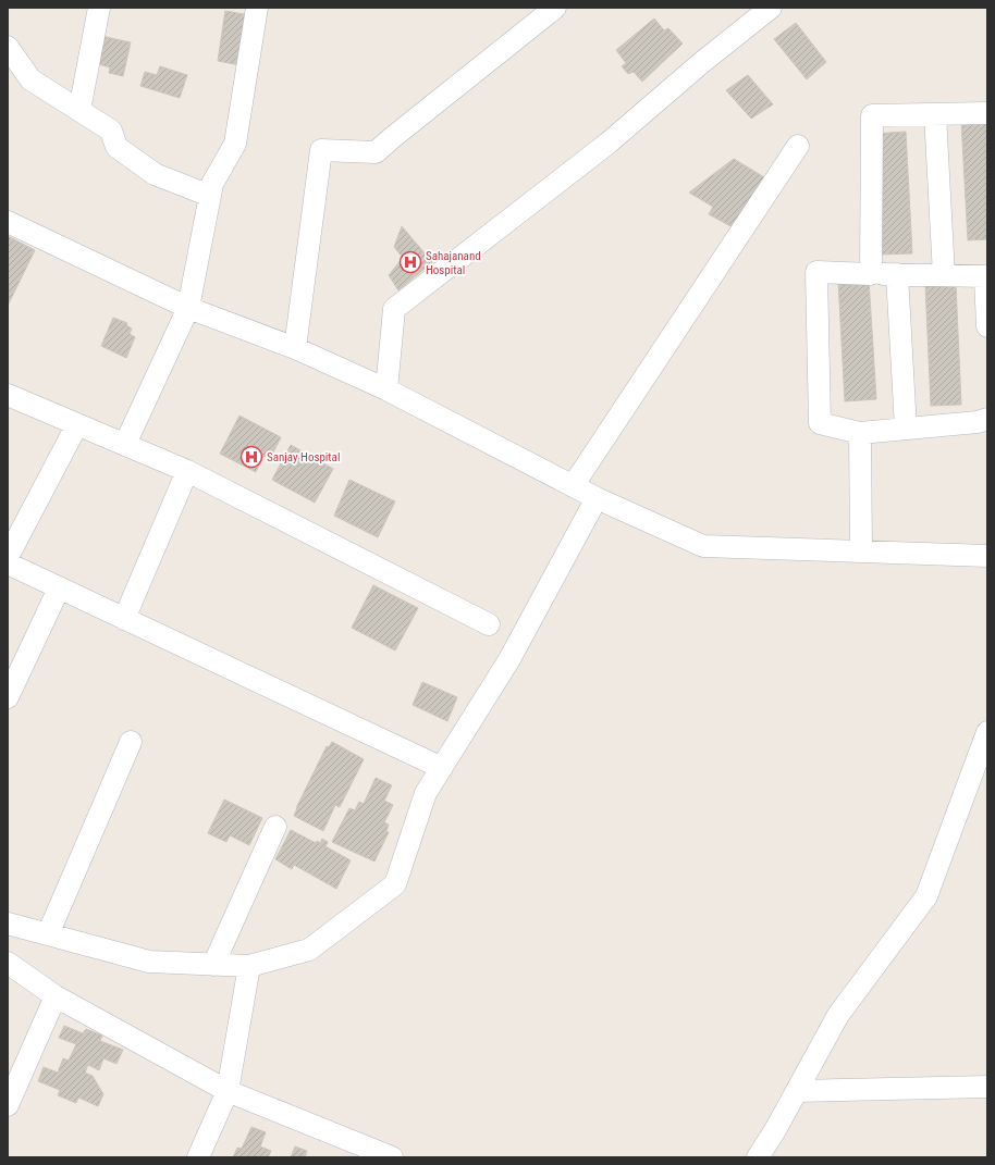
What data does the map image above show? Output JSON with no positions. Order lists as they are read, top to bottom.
{
  "places": {
    "hospital": ["Sahajanand Hospital", "Sanjay Hospital"]
  }
}
